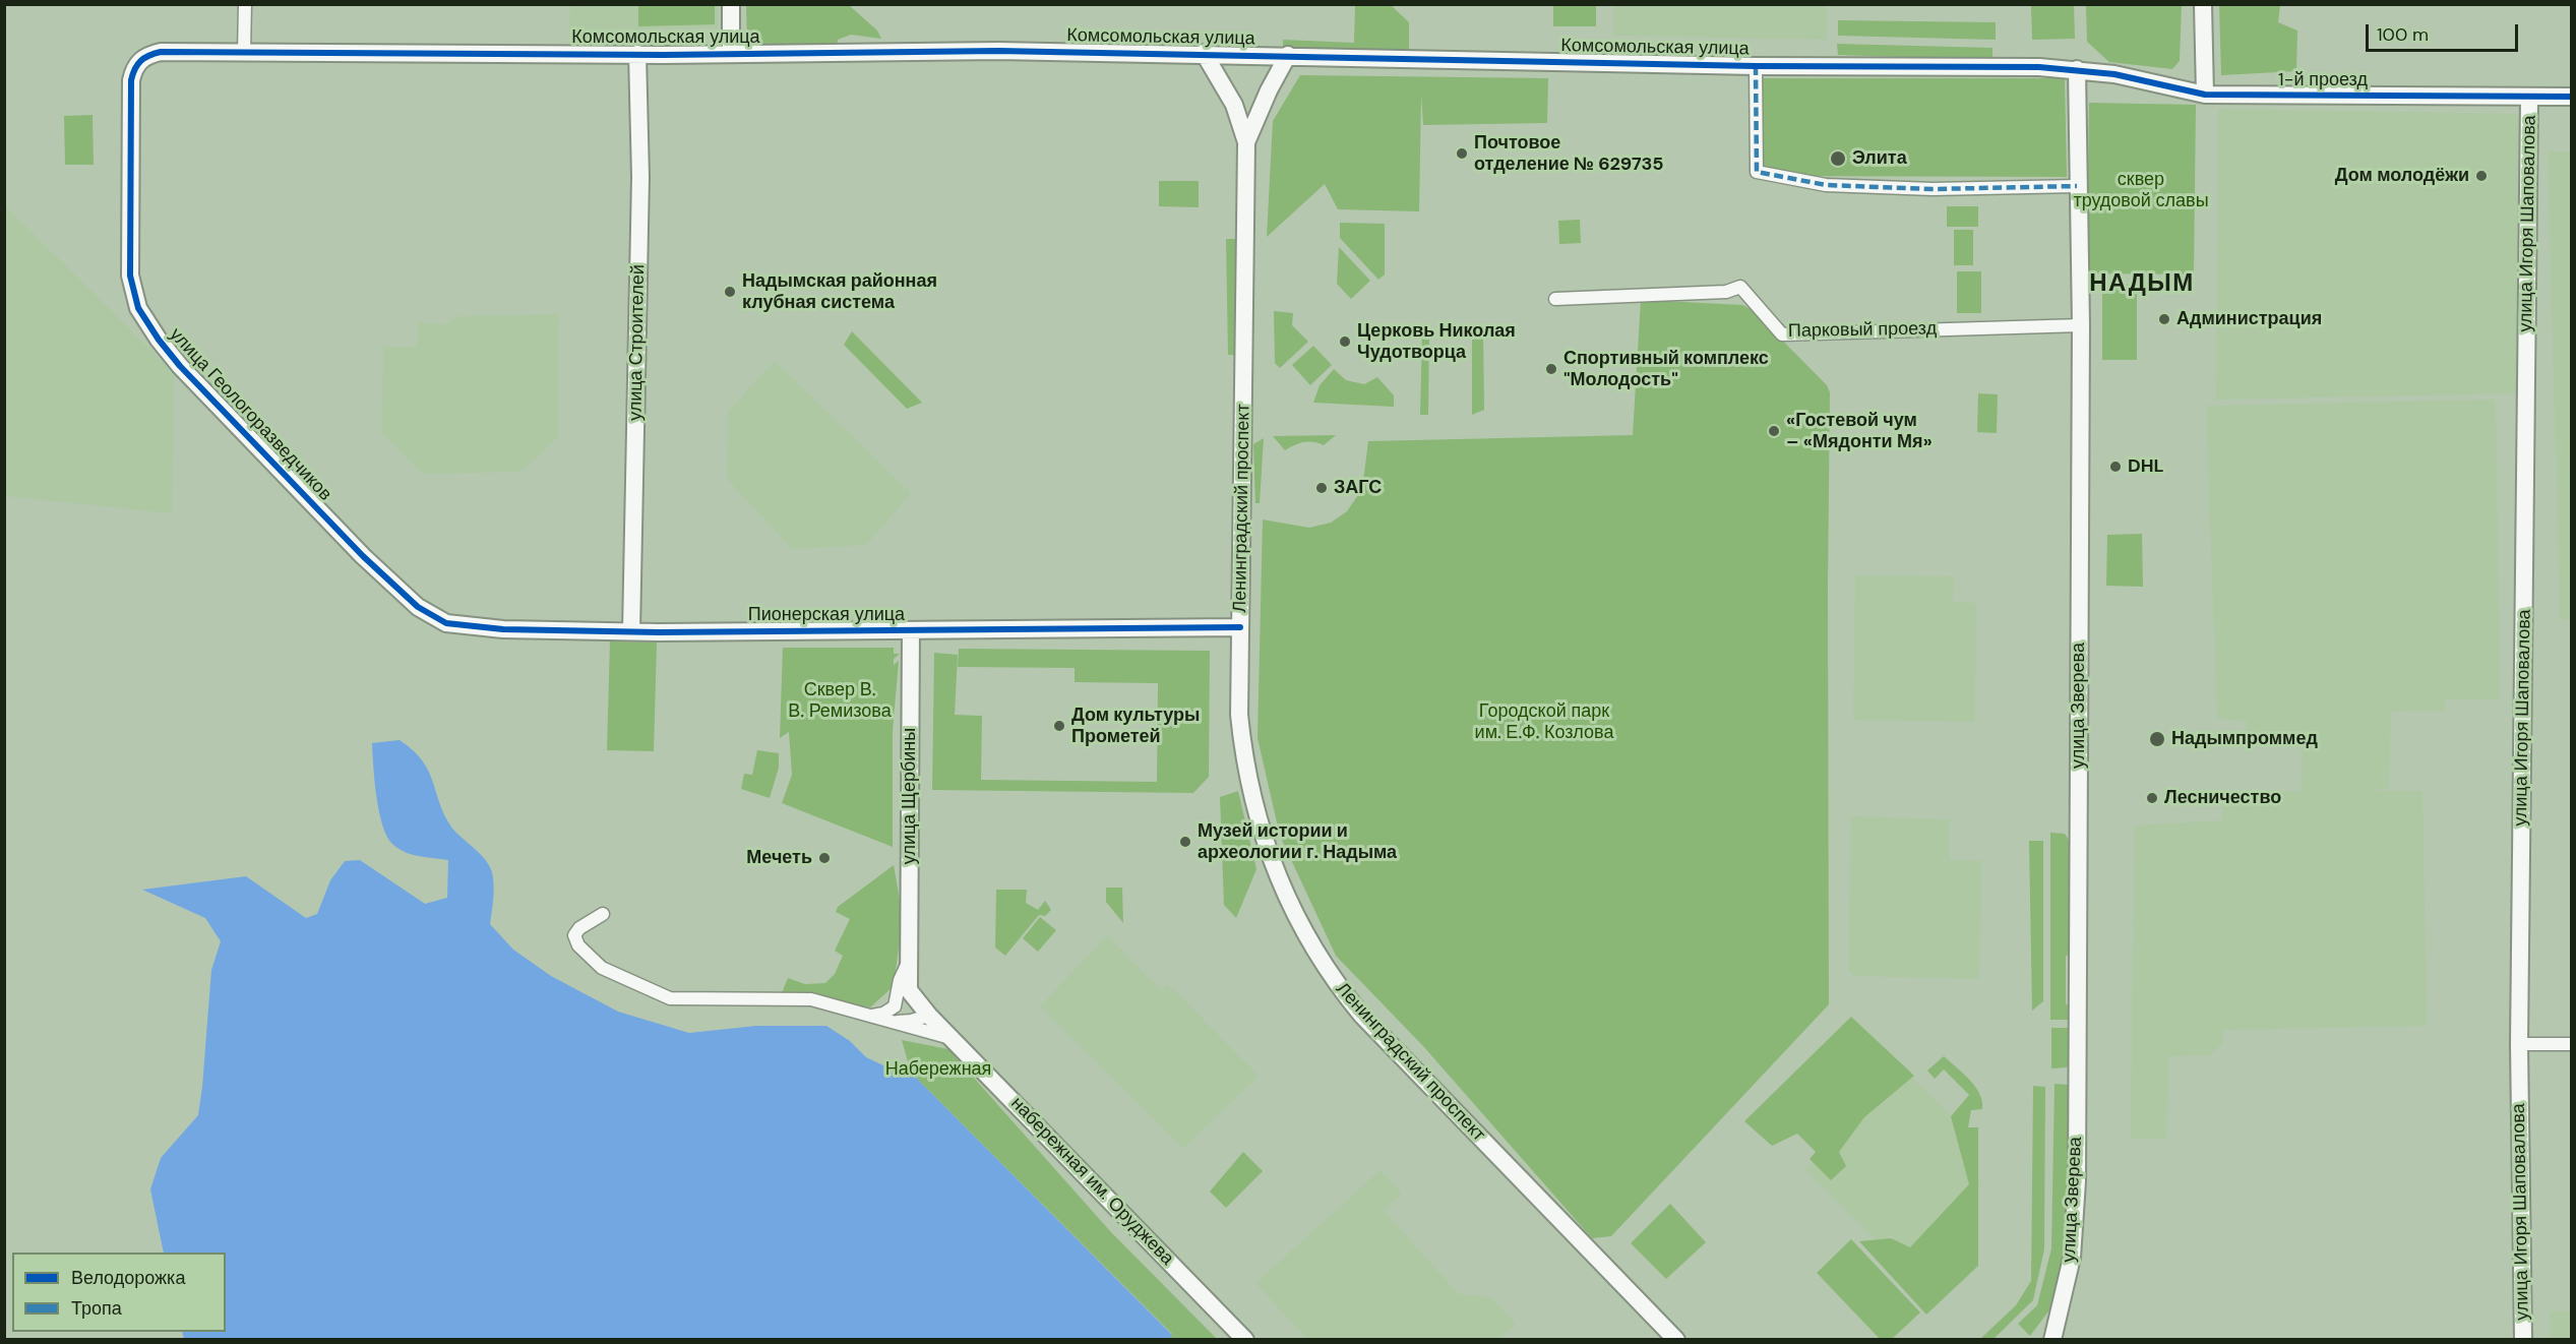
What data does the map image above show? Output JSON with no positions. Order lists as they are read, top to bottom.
{
  "streets": {
    "street": [
      "Комсомольская улица",
      "1-й проезд",
      "улица Игоря Шаповалова",
      "Парковый проезд",
      "улица Строителей",
      "улица Геологоразведчиков",
      "Ленинградский проспект",
      "Пионерская улица",
      "улица Зверева",
      "улица Щербины",
      "набережная им. Оруджева"
    ]
  },
  "crossings": [
    ["Комсомольская улица", "1-й проезд"],
    ["Комсомольская улица", "улица Строителей"],
    ["Комсомольская улица", "улица Геологоразведчиков"],
    ["Комсомольская улица", "улица Зверева"],
    ["1-й проезд", "улица Игоря Шаповалова"],
    ["1-й проезд", "улица Зверева"],
    ["Парковый проезд", "улица Зверева"],
    ["улица Строителей", "Пионерская улица"],
    ["улица Геологоразведчиков", "Пионерская улица"],
    ["Ленинградский проспект", "Пионерская улица"],
    ["Пионерская улица", "улица Щербины"],
    ["улица Щербины", "набережная им. Оруджева"]
  ],
  "districts": ["НАДЫМ"],
  "parks": [
    "сквер трудовой славы",
    "Сквер В. В. Ремизова",
    "Городской парк им. Е.Ф. Козлова",
    "Набережная"
  ],
  "places": [
    "Почтовое отделение № 629735",
    "Элита",
    "Дом молодёжи",
    "Надымская районная клубная система",
    "Администрация",
    "Церковь Николая Чудотворца",
    "Спортивный комплекс \"Молодость\"",
    "«Гостевой чум – «Мядонти Мя»",
    "DHL",
    "ЗАГС",
    "Дом культуры Прометей",
    "Надымпроммед",
    "Лесничество",
    "Музей истории и археологии г. Надыма",
    "Мечеть"
  ],
  "legend": ["Велодорожка", "Тропа"],
  "scale_bar": "100 m"
}
